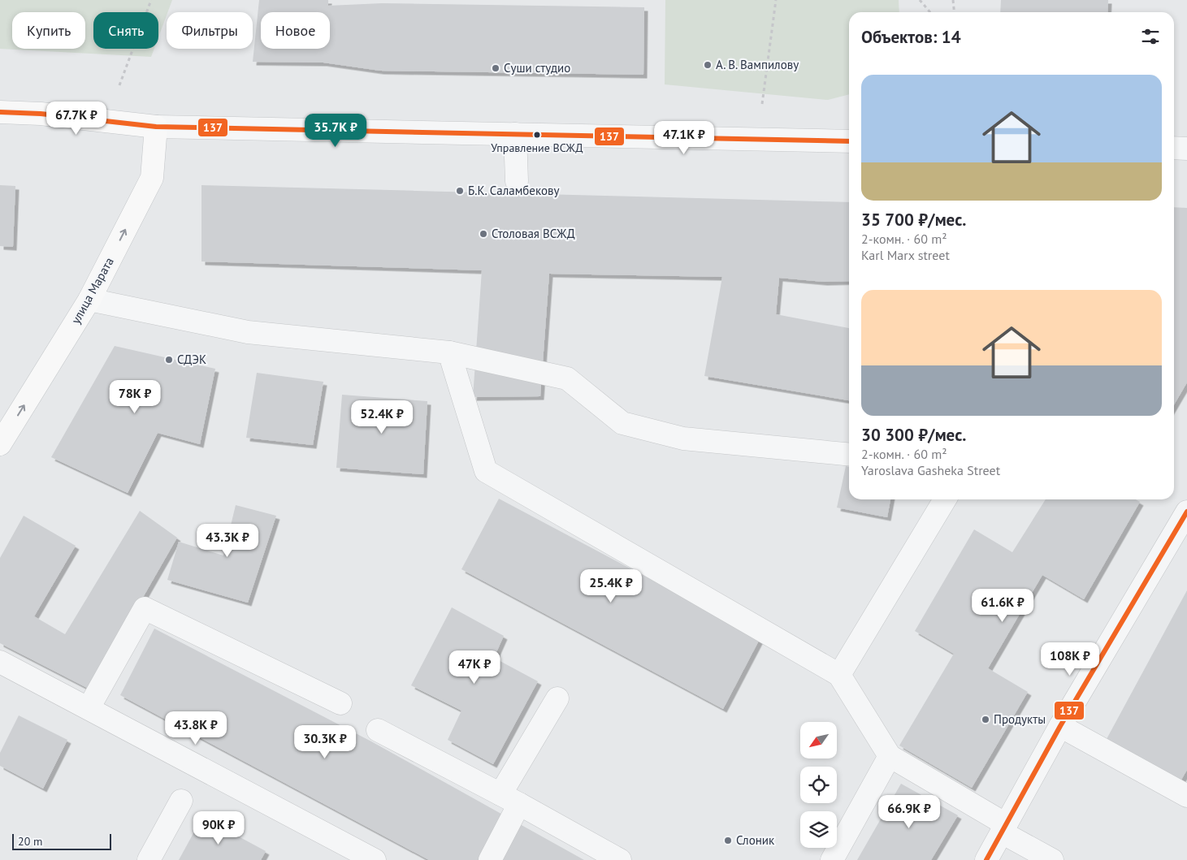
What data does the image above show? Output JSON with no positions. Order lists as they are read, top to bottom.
{
  "streets": {
    "main road": ["улица Марата"]
  },
  "one_way": ["улица Марата"],
  "places": [
    "А. В. Вампилову",
    "Суши студио",
    "Управление ВСЖД",
    "Б.К. Саламбекову",
    "Столовая ВСЖД",
    "СДЭК",
    "Продукты",
    "Слоник"
  ],
  "lines": ["transit line 137"],
  "scale_bar": "20 m",
  "north": "bottom left",
  "page": {
    "chip": [
      "Купить",
      "Снять",
      "Фильтры",
      "Новое"
    ],
    "heading": "Объектов: 14",
    "list": [
      {
        "name": "35 700 ₽/мес.",
        "note": "2-комн. · 60 m² · Karl Marx street"
      },
      {
        "name": "30 300 ₽/мес.",
        "note": "2-комн. · 60 m² · Yaroslava Gasheka Street"
      }
    ],
    "price": [
      "67.7K ₽",
      "35.7K ₽",
      "47.1K ₽",
      "78K ₽",
      "52.4K ₽",
      "43.3K ₽",
      "25.4K ₽",
      "61.6K ₽",
      "108K ₽",
      "47K ₽",
      "43.8K ₽",
      "30.3K ₽",
      "66.9K ₽",
      "90K ₽"
    ],
    "scale": "20 m"
  }
}
